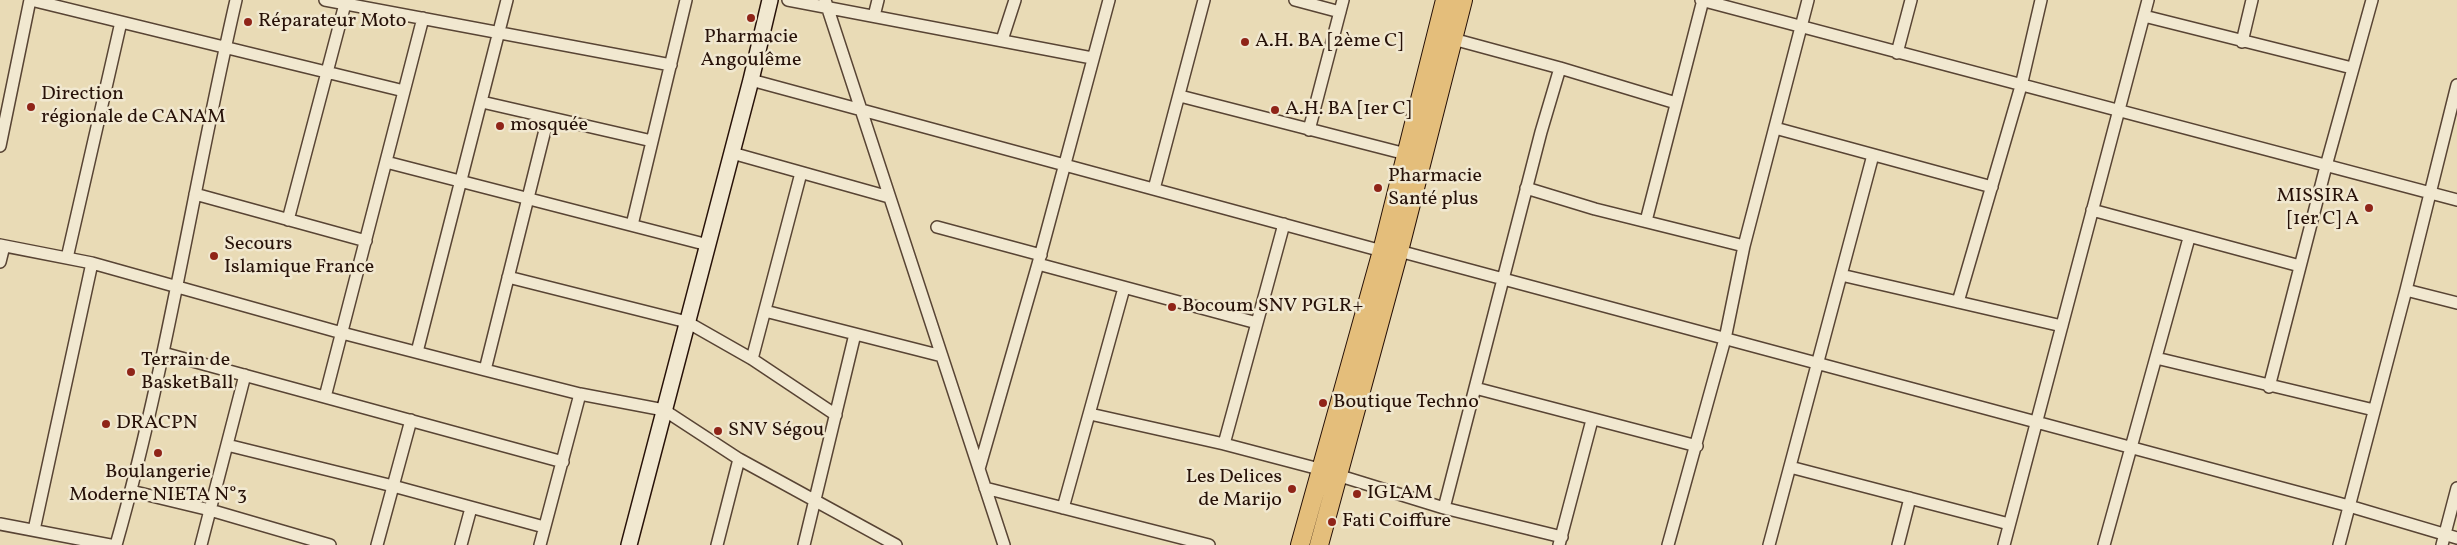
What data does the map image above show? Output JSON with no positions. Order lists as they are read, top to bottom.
{
  "places": [
    "Pharmacie Angoulême",
    "Réparateur Moto",
    "A.H. BA [2ème C]",
    "Direction régionale de CANAM",
    "A.H. BA [1er C]",
    "mosquée",
    "Pharmacie Santé plus",
    "MISSIRA [1er C] A",
    "Secours Islamique France",
    "Bocoum SNV PGLR+",
    "Terrain de BasketBall",
    "Boutique Techno",
    "DRACPN",
    "SNV Ségou",
    "Boulangerie Moderne NIETA N°3",
    "Les Delices de Marijo",
    "IGLAM",
    "Fati Coiffure"
  ]
}
